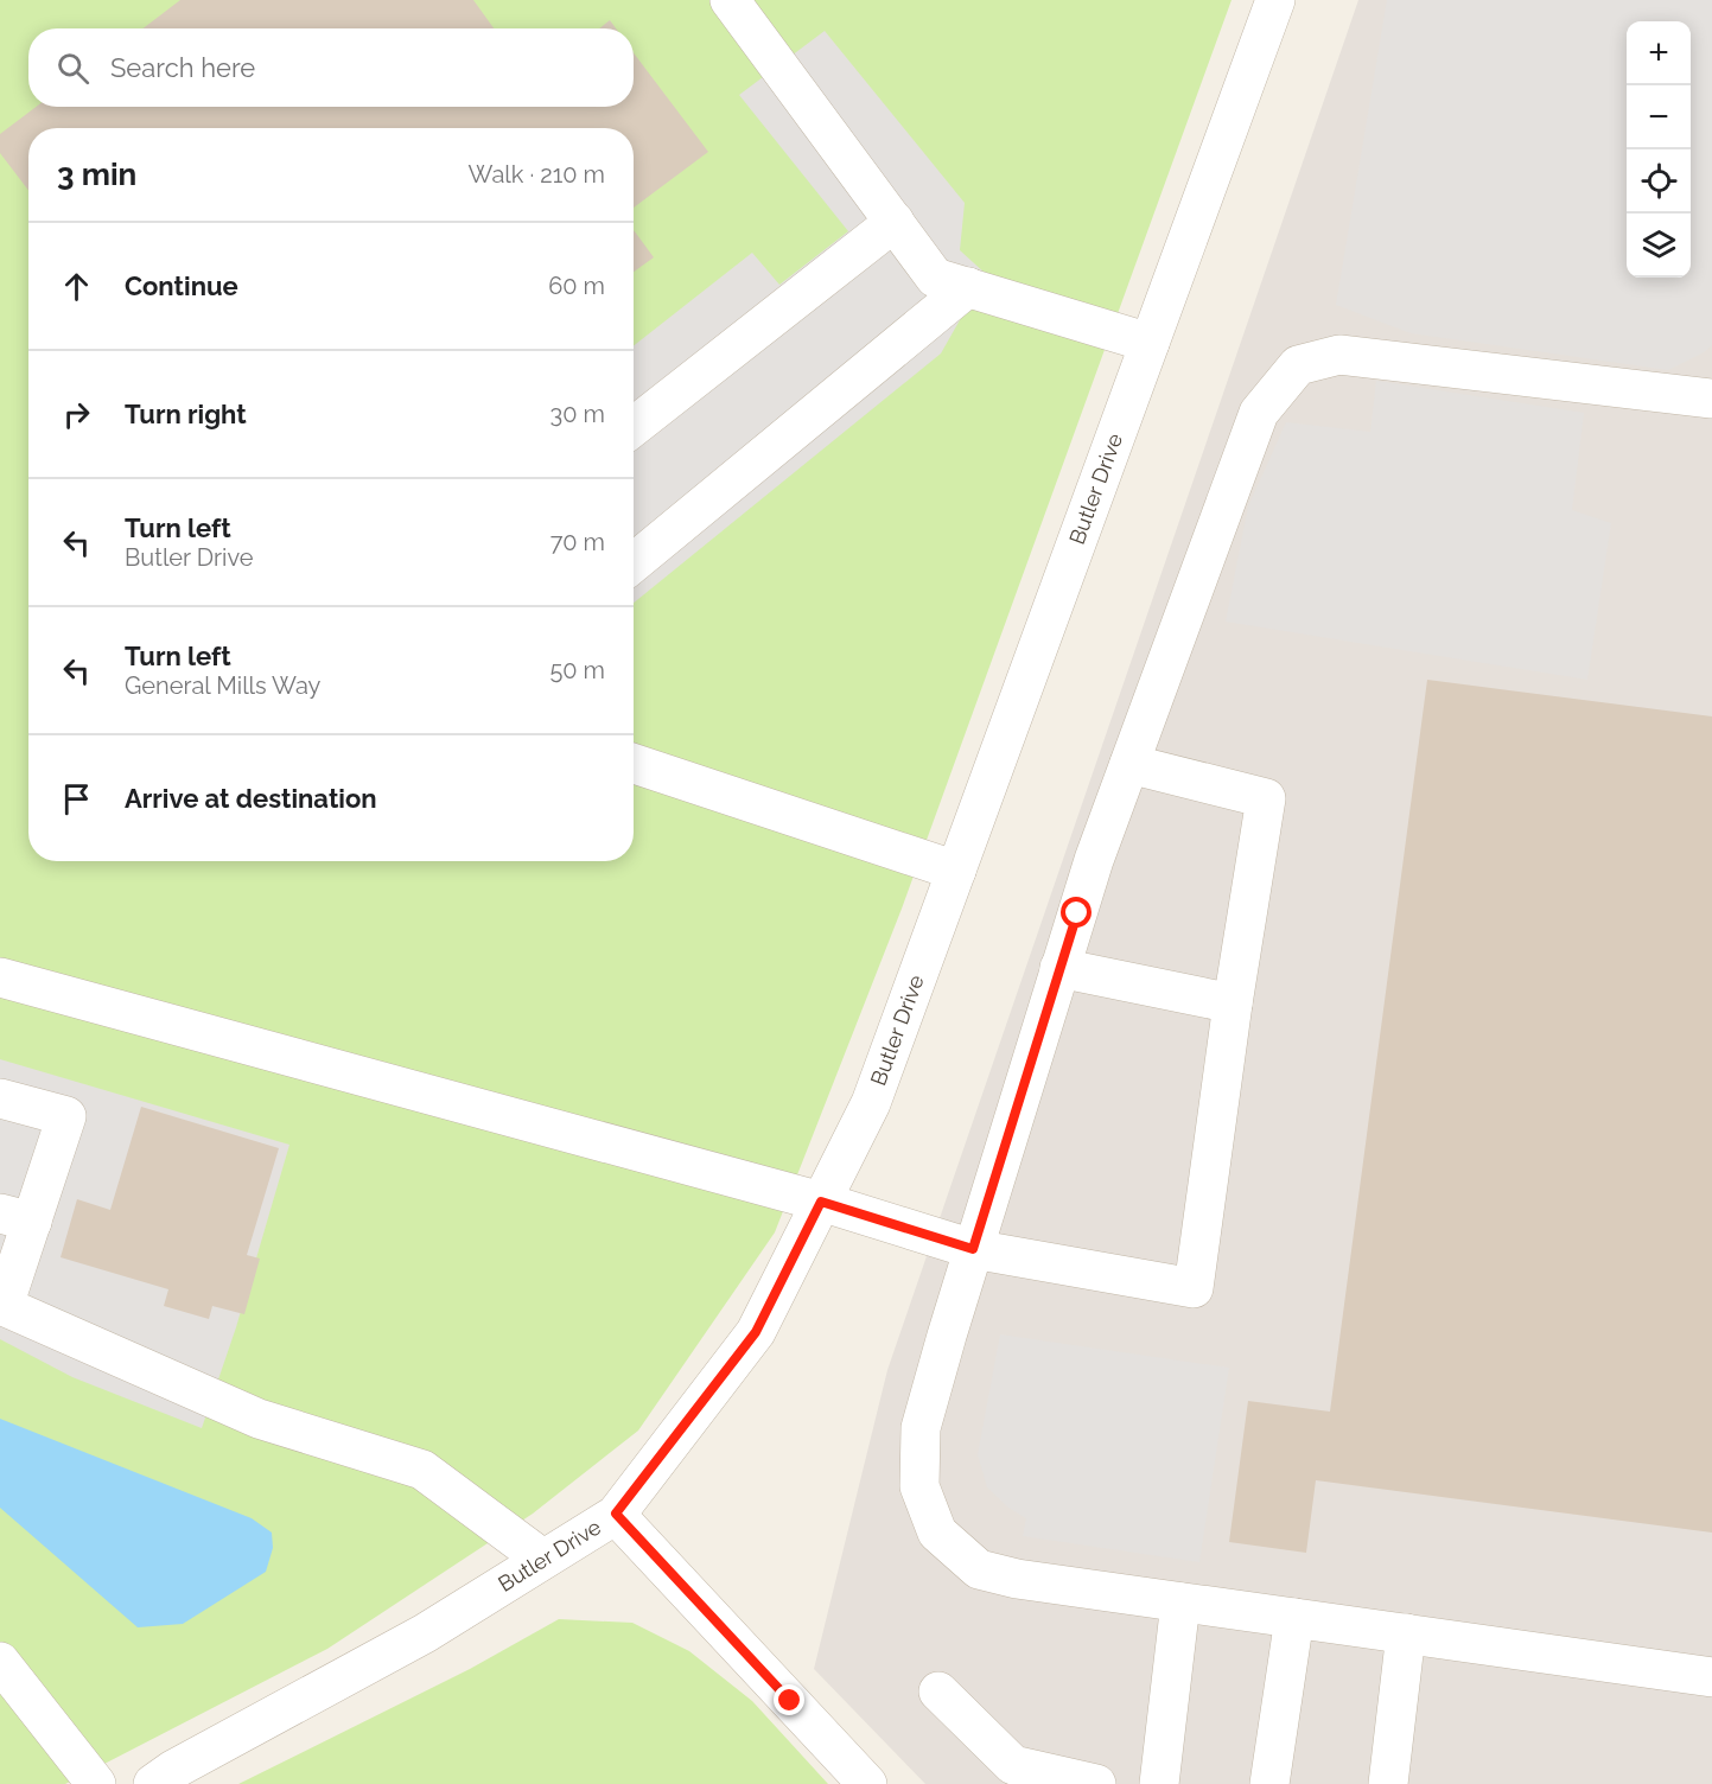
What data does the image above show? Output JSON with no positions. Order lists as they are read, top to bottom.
{
  "streets": {
    "street": ["Butler Drive"]
  },
  "page": {
    "map_buttons": ["+", "−"],
    "search": "Search here",
    "heading": ["3 min", "Walk · 210 m"],
    "list": [
      ["Continue", "60 m"],
      ["Turn right", "30 m"],
      ["Turn left", "Butler Drive", "70 m"],
      ["Turn left", "General Mills Way", "50 m"],
      "Arrive at destination"
    ]
  }
}
